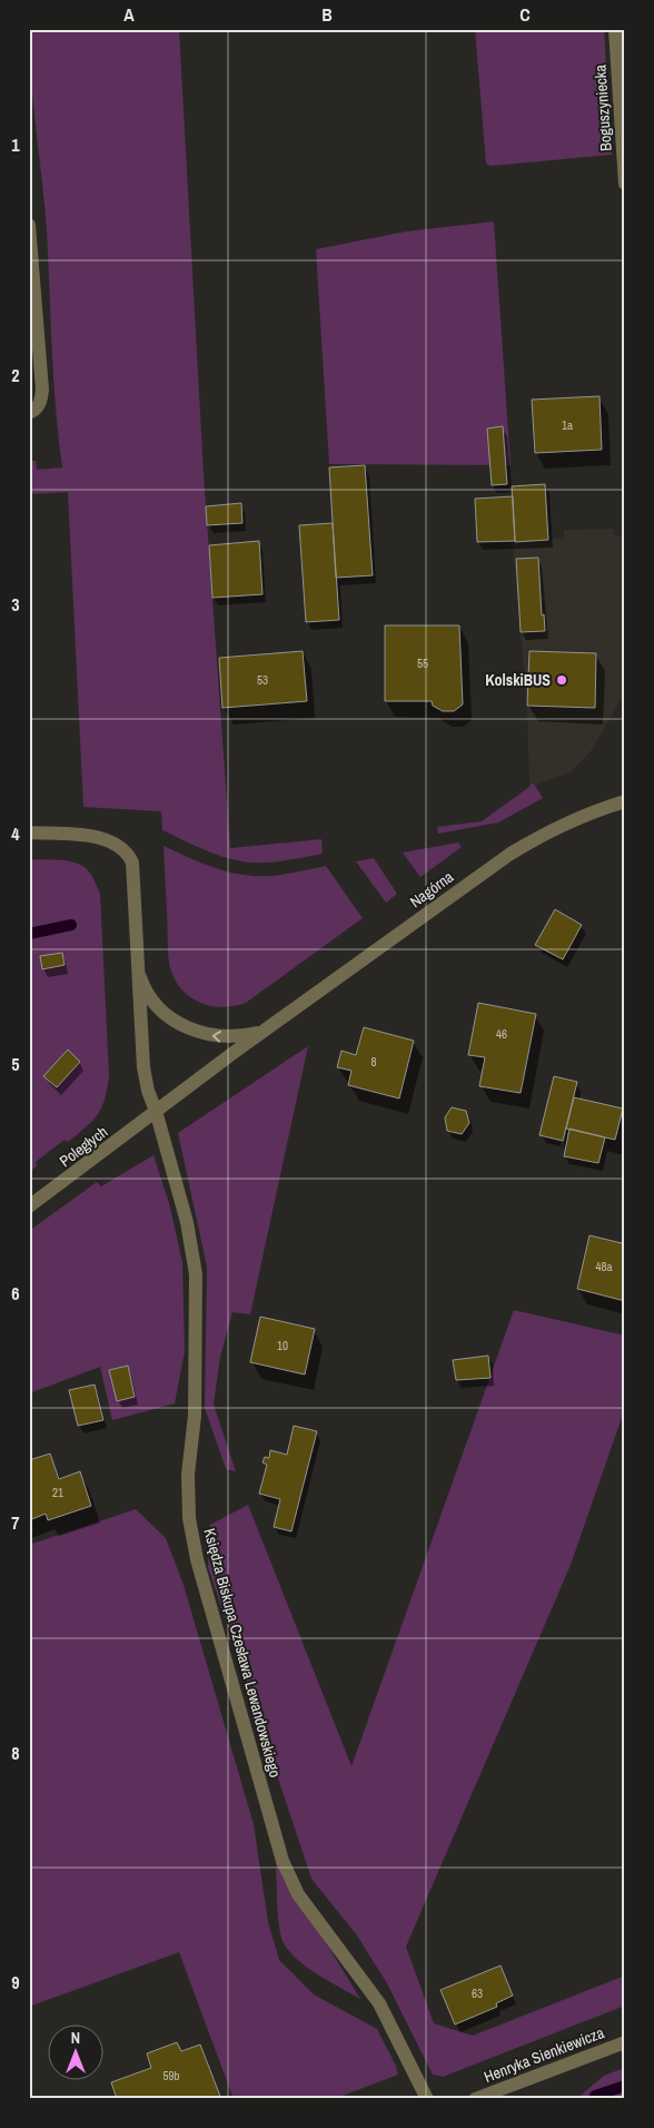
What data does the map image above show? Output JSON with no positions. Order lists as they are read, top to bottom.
{
  "streets": {
    "street": [
      "Boguszyniecka",
      "Nagórna",
      "Poległych",
      "Księdza Biskupa Czesława Lewandowskiego",
      "Henryka Sienkiewicza"
    ]
  },
  "crossings": [
    ["Nagórna", "Poległych"],
    ["Nagórna", "Księdza Biskupa Czesława Lewandowskiego"],
    ["Poległych", "Księdza Biskupa Czesława Lewandowskiego"]
  ],
  "places": ["KolskiBUS"],
  "house_numbers": [
    "1a",
    "55",
    "53",
    "46",
    "8",
    "48a",
    "10",
    "21",
    "63",
    "59b"
  ],
  "north": "top",
  "grid": {
    "columns": ["A", "B", "C"],
    "rows": [
      "1",
      "2",
      "3",
      "4",
      "5",
      "6",
      "7",
      "8",
      "9"
    ]
  }
}
